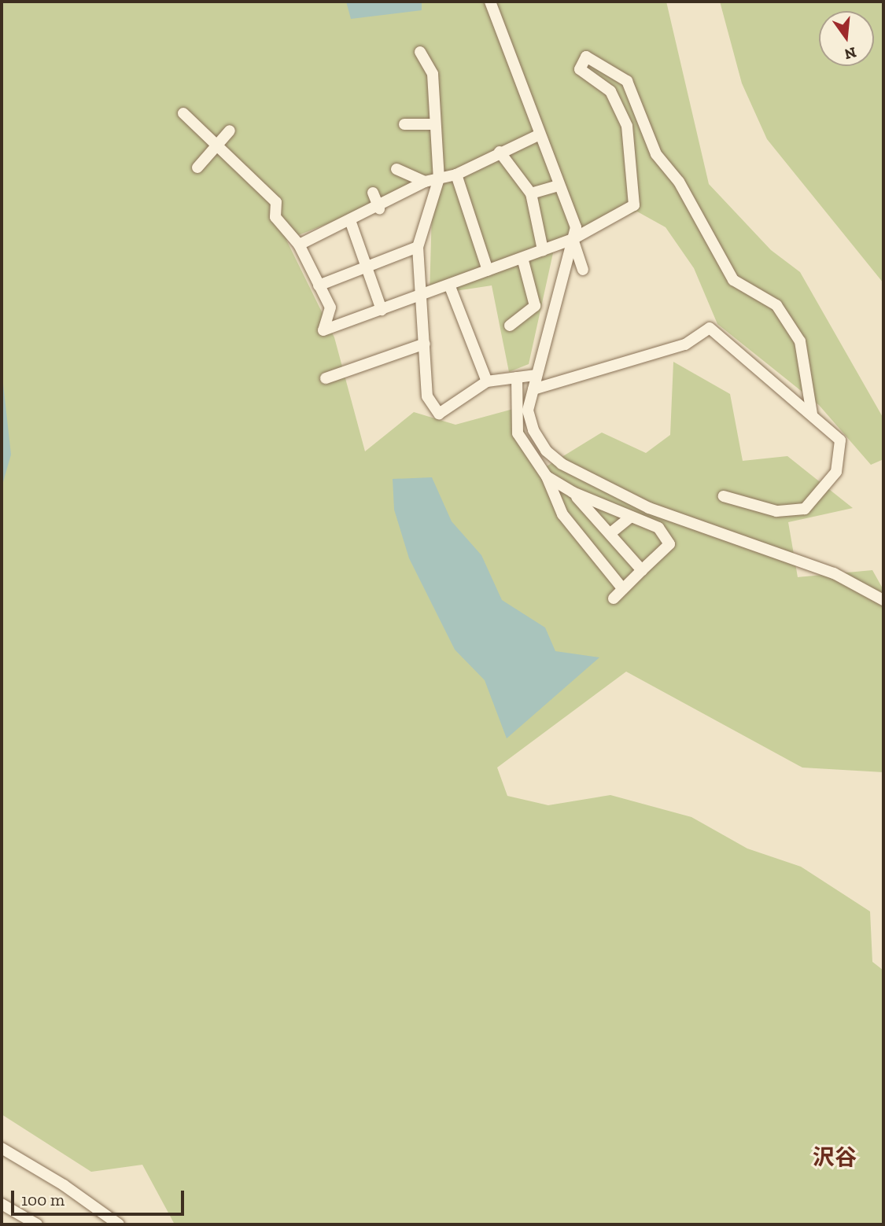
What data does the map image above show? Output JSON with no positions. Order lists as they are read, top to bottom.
{
  "districts": ["沢谷"],
  "scale_bar": "100 m",
  "north": "bottom"
}
